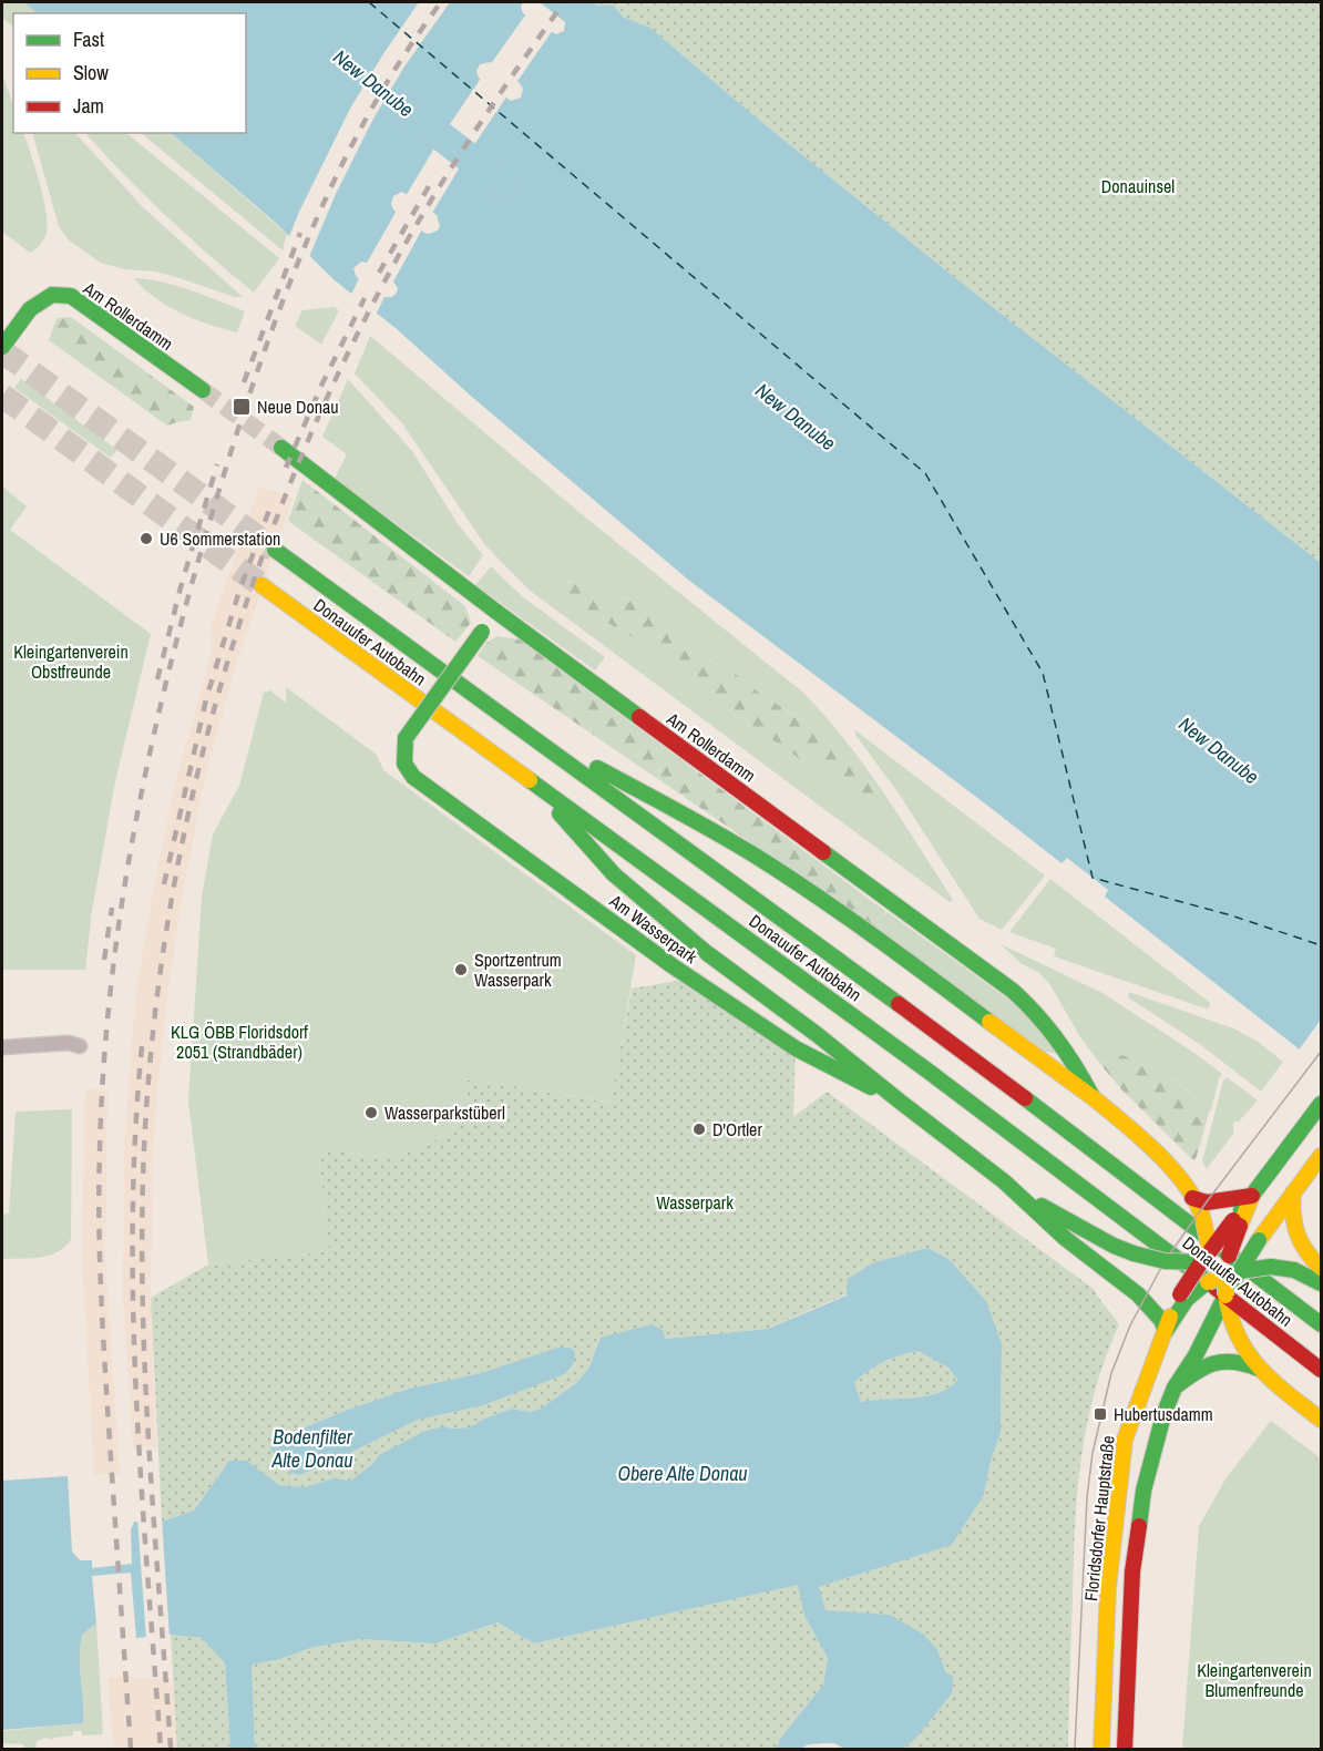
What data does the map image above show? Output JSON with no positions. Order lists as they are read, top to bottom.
{
  "streets": {
    "main road": [
      "Am Rollerdamm",
      "Donauufer Autobahn",
      "Am Wasserpark",
      "Floridsdorfer Hauptstraße"
    ]
  },
  "crossings": [
    ["Am Rollerdamm", "Am Wasserpark"]
  ],
  "water": ["New Danube", "Bodenfilter Alte Donau", "Obere Alte Donau"],
  "parks": [
    "Donauinsel",
    "Kleingartenverein Obstfreunde",
    "KLG ÖBB Floridsdorf 2051 (Strandbäder)",
    "Wasserpark",
    "Kleingartenverein Blumenfreunde"
  ],
  "places": {
    "transit": ["Neue Donau", "Hubertusdamm"],
    "other": [
      "U6 Sommerstation",
      "Sportzentrum Wasserpark",
      "Wasserparkstüberl",
      "D'Ortler"
    ]
  },
  "legend": ["Fast", "Slow", "Jam"]
}
